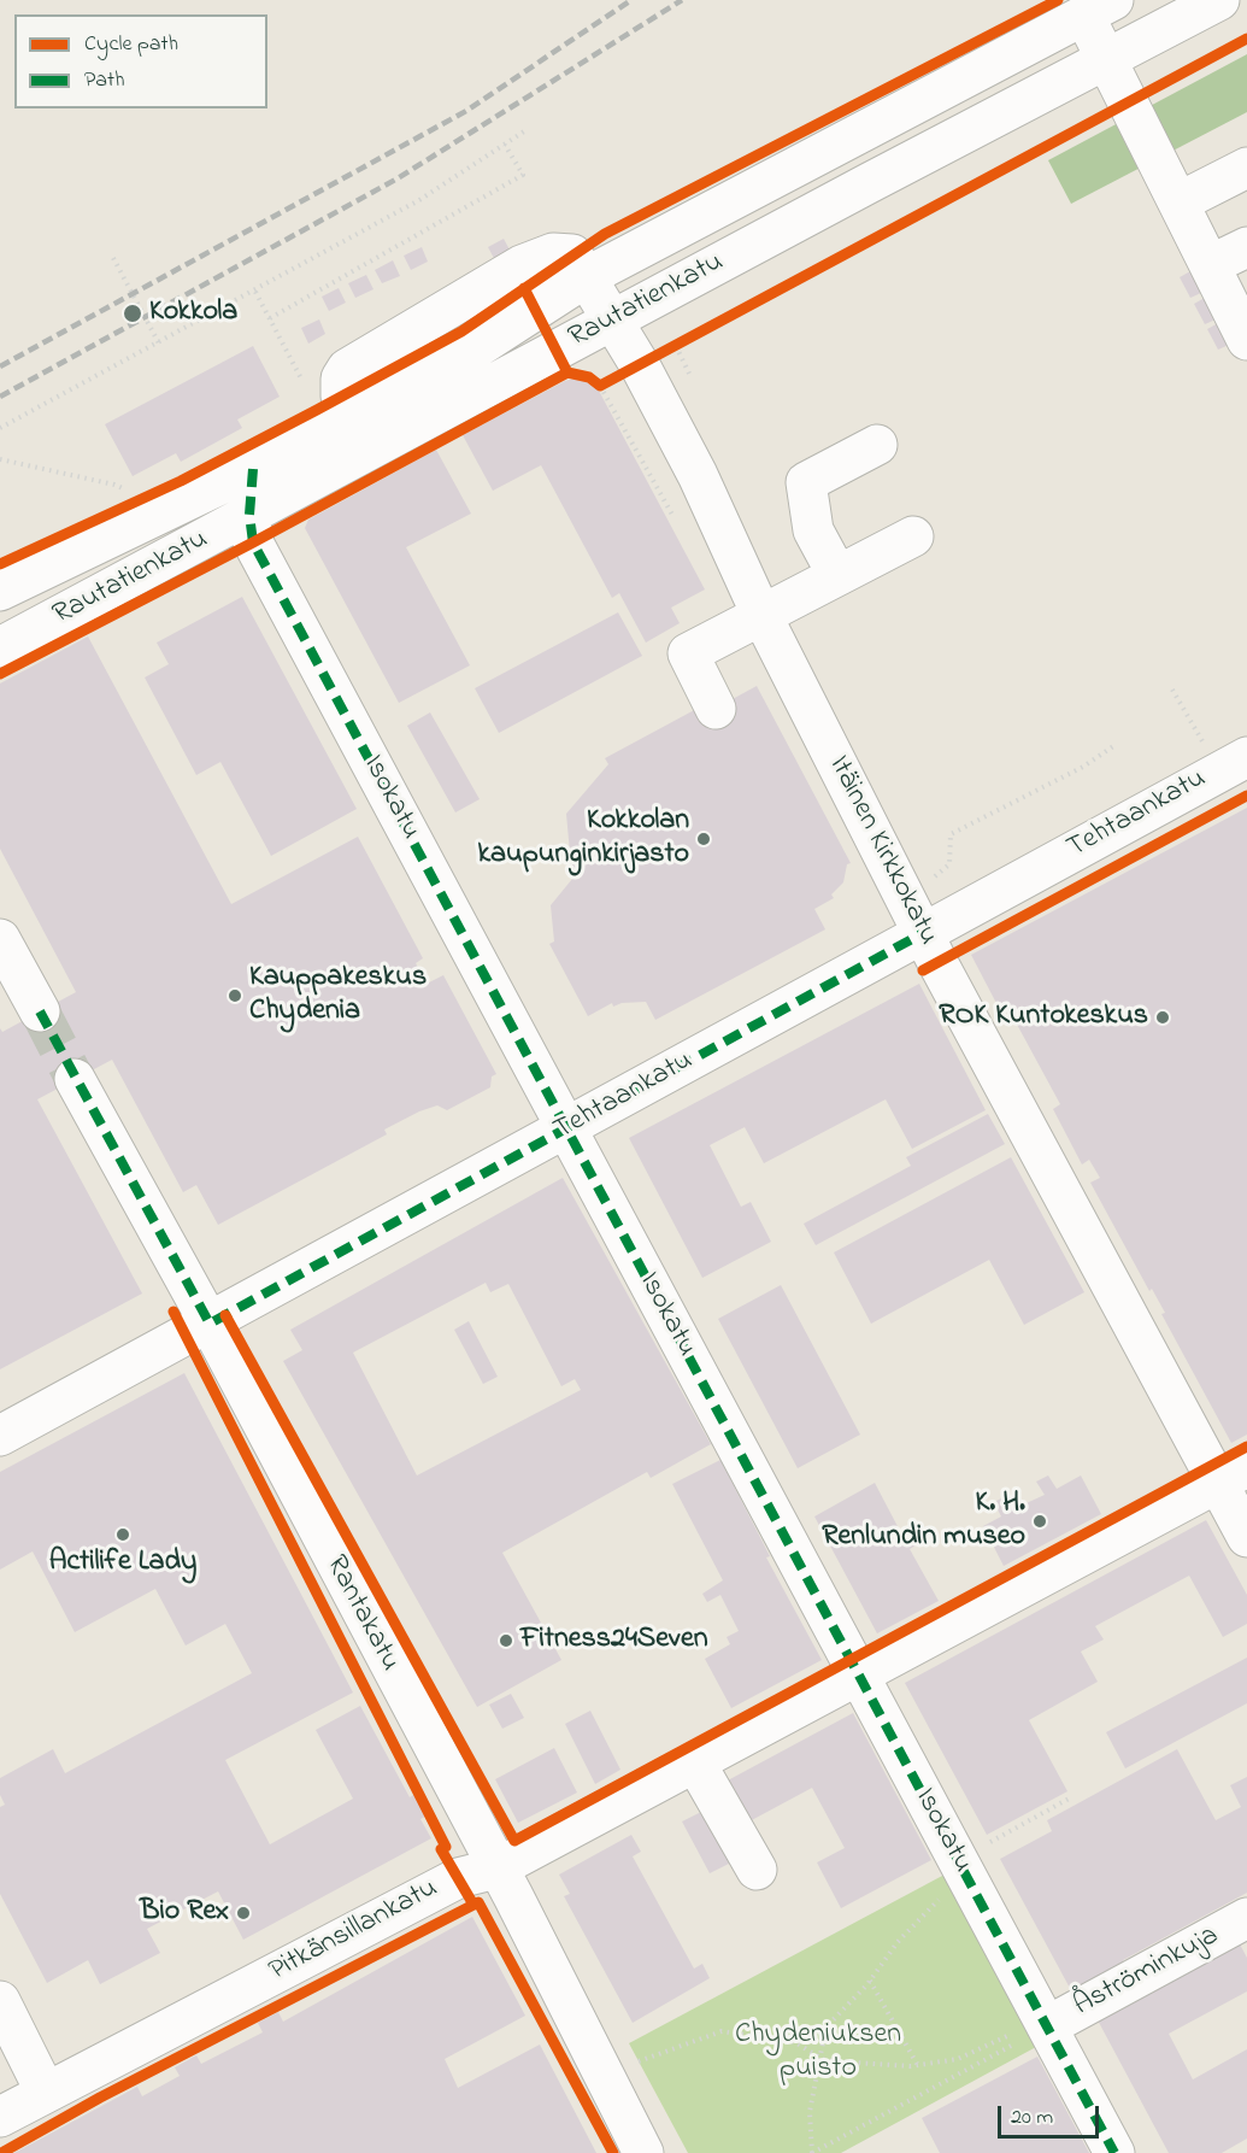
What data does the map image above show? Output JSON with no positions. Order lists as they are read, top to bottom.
{
  "streets": {
    "street": [
      "Rautatienkatu",
      "Isokatu",
      "Tehtaankatu",
      "Itäinen Kirkkokatu",
      "Rantakatu",
      "Pitkänsillankatu",
      "Åströminkuja"
    ]
  },
  "crossings": [
    ["Rautatienkatu", "Isokatu"],
    ["Rautatienkatu", "Itäinen Kirkkokatu"],
    ["Isokatu", "Tehtaankatu"],
    ["Isokatu", "Pitkänsillankatu"],
    ["Isokatu", "Åströminkuja"],
    ["Tehtaankatu", "Itäinen Kirkkokatu"],
    ["Tehtaankatu", "Rantakatu"],
    ["Itäinen Kirkkokatu", "Pitkänsillankatu"],
    ["Rantakatu", "Pitkänsillankatu"]
  ],
  "parks": ["Chydeniuksen puisto"],
  "places": [
    "Kokkola",
    "Kokkolan kaupunginkirjasto",
    "Kauppakeskus Chydenia",
    "ROK Kuntokeskus",
    "K. H. Renlundin museo",
    "Actilife Lady",
    "Fitness24Seven",
    "Bio Rex"
  ],
  "legend": ["Cycle path", "Path"],
  "scale_bar": "20 m"
}
